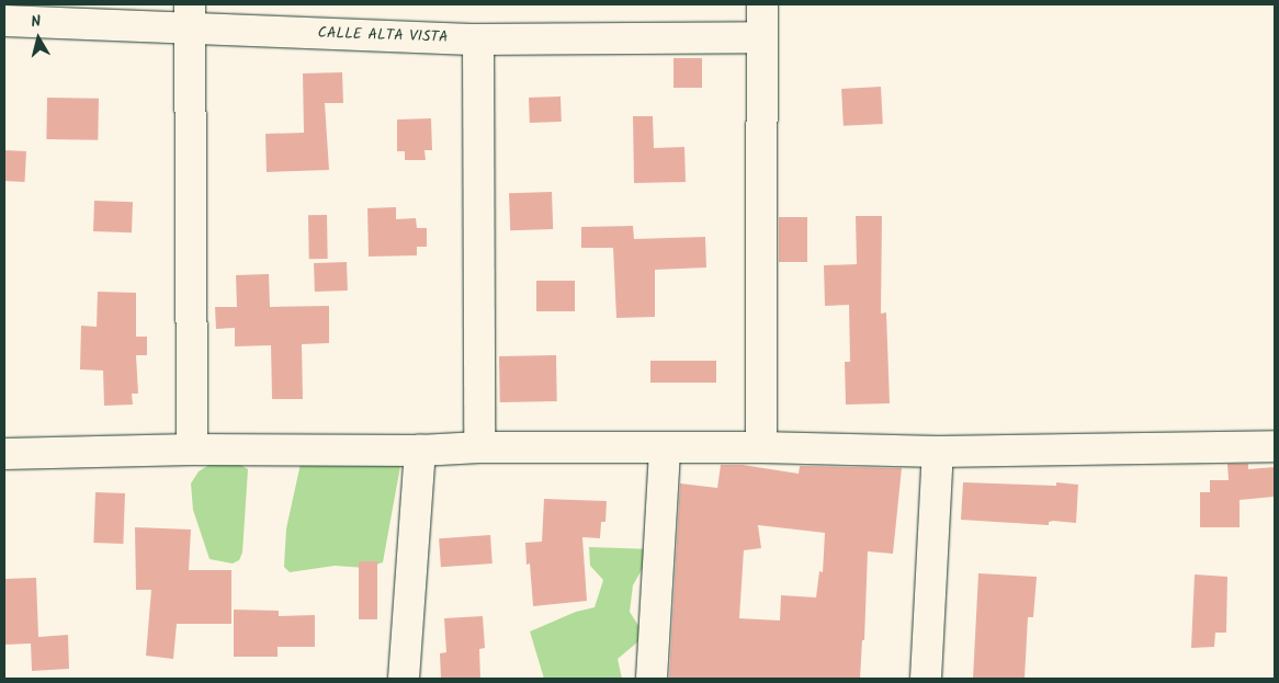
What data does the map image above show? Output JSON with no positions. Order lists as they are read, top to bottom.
{
  "streets": {
    "street": ["CALLE ALTA VISTA"]
  },
  "north": "top"
}
